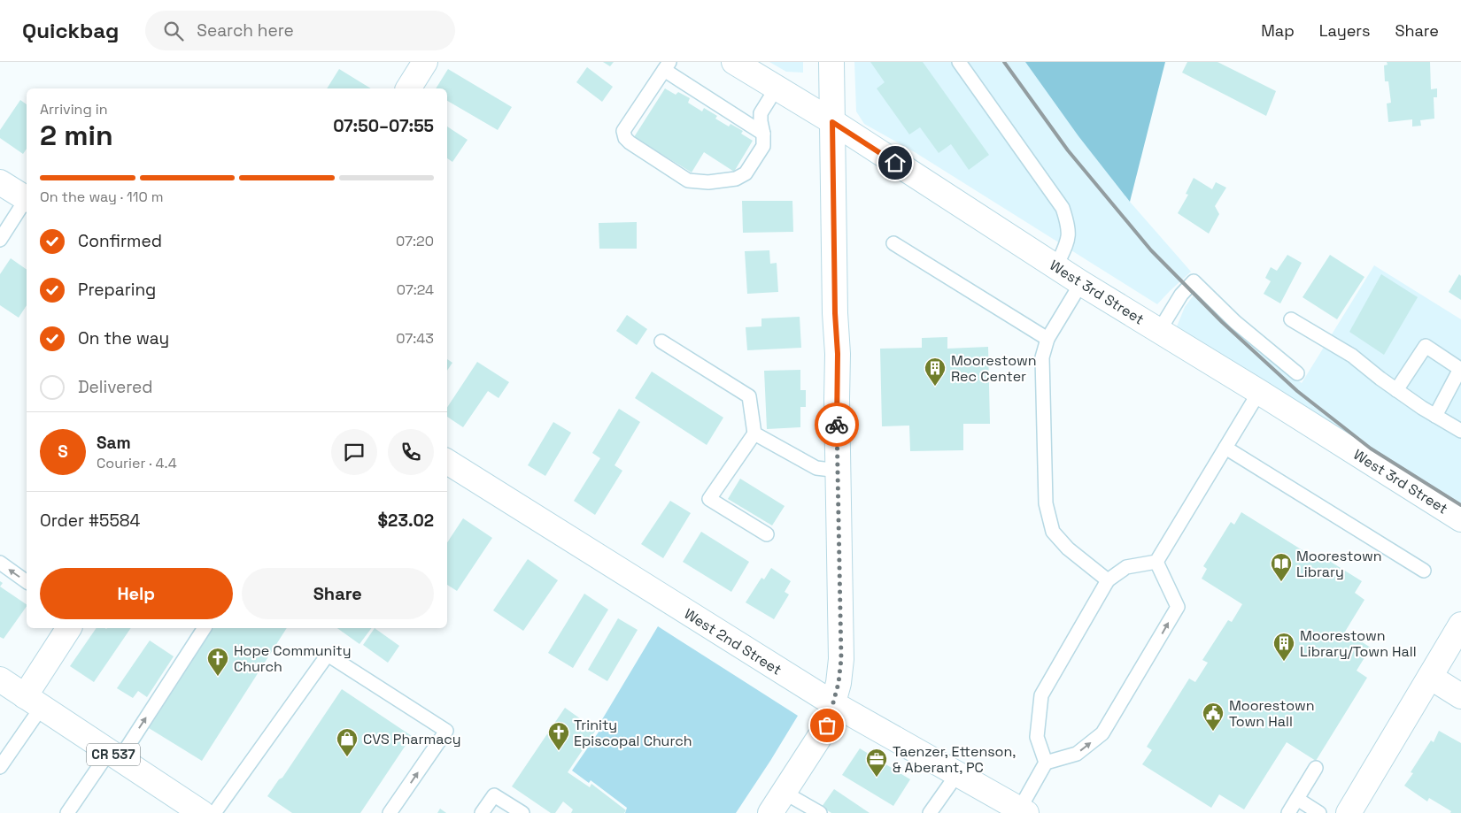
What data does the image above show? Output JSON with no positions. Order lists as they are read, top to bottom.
{
  "streets": {
    "street": ["West 3rd Street", "West 2nd Street", "CR 537"]
  },
  "places": {
    "building": ["Moorestown Rec Center", "Moorestown Library/Town Hall"],
    "library": ["Moorestown Library"],
    "church": ["Hope Community Church", "Trinity Episcopal Church"],
    "public building": ["Moorestown Town Hall"],
    "shop": ["CVS Pharmacy"],
    "office": ["Taenzer, Ettenson, & Aberant, PC"]
  },
  "page": {
    "header": "Quickbag",
    "search": "Search here",
    "nav": ["Map", "Layers", "Share"],
    "heading": ["2 min", "Arriving in", "07:50–07:55"],
    "panel": [
      "Sam",
      "Courier · 4.4",
      "Order #5584",
      "$23.02"
    ],
    "bar": "On the way · 110 m",
    "list": [
      ["Confirmed", "07:20"],
      ["Preparing", "07:24"],
      ["On the way", "07:43"],
      "Delivered"
    ],
    "round": "S",
    "buttons": ["Help", "Share"]
  }
}
